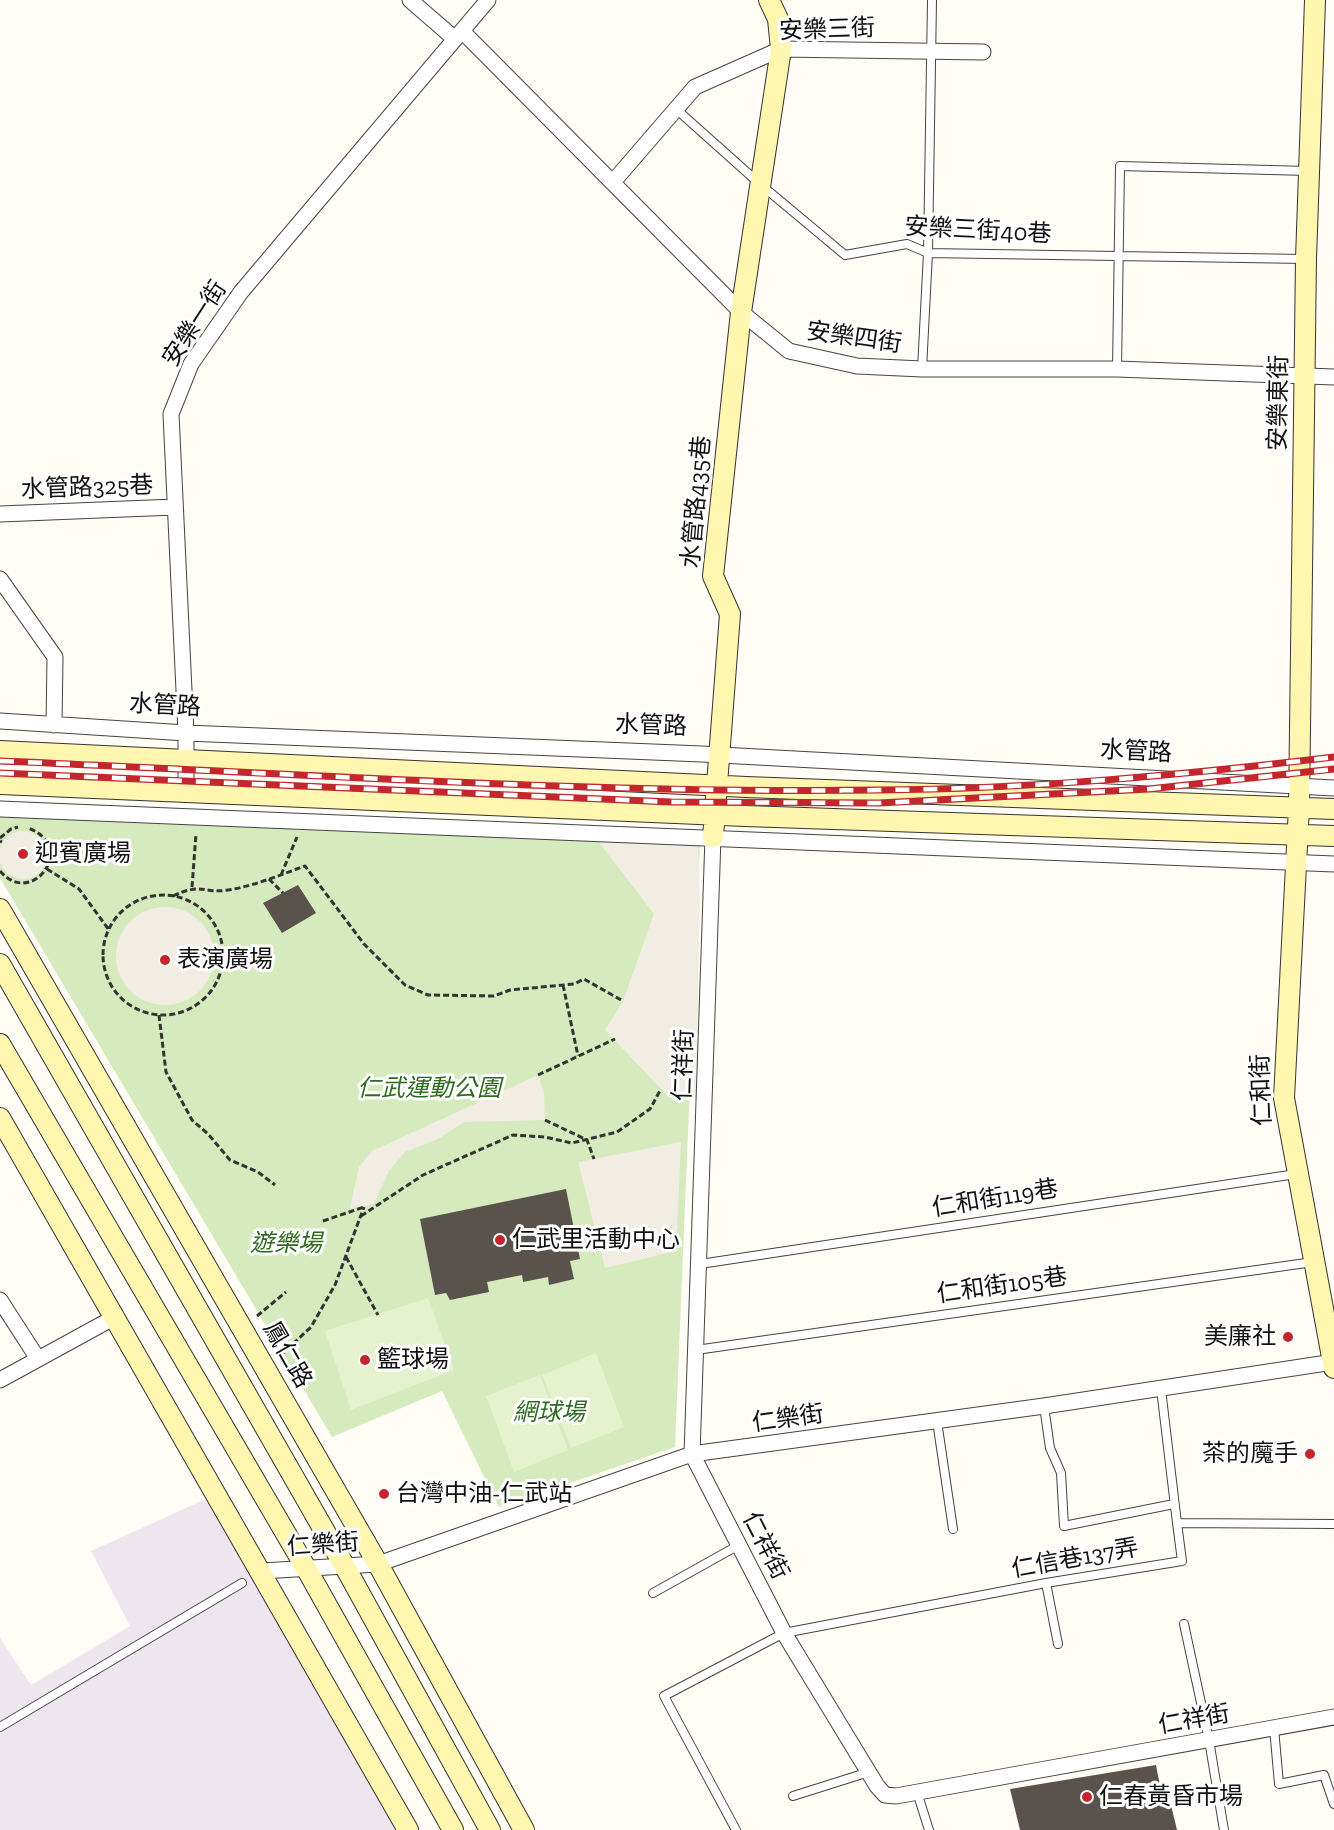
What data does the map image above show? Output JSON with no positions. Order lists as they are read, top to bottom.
{
  "streets": {
    "street": [
      "安樂三街",
      "安樂一街",
      "安樂四街",
      "安樂東街",
      "水管路325巷",
      "水管路435巷",
      "水管路",
      "仁祥街",
      "仁和街",
      "鳳仁路",
      "仁樂街"
    ],
    "lane": [
      "安樂三街40巷",
      "仁和街119巷",
      "仁和街105巷",
      "仁信巷137弄"
    ]
  },
  "crossings": [
    ["安樂三街", "安樂三街40巷"],
    ["安樂三街", "安樂四街"],
    ["安樂三街", "水管路435巷"],
    ["安樂三街40巷", "安樂東街"],
    ["安樂三街40巷", "水管路435巷"],
    ["安樂一街", "安樂四街"],
    ["安樂一街", "水管路325巷"],
    ["安樂一街", "水管路"],
    ["安樂四街", "安樂東街"],
    ["安樂四街", "水管路435巷"],
    ["安樂東街", "水管路"],
    ["安樂東街", "仁和街"],
    ["水管路435巷", "水管路"],
    ["水管路435巷", "仁祥街"],
    ["水管路", "仁和街"],
    ["仁祥街", "仁和街119巷"],
    ["仁祥街", "仁和街105巷"],
    ["仁祥街", "仁樂街"],
    ["仁祥街", "仁信巷137弄"],
    ["仁和街", "仁和街119巷"],
    ["仁和街", "仁和街105巷"],
    ["仁和街", "仁樂街"],
    ["鳳仁路", "仁樂街"]
  ],
  "parks": ["仁武運動公園", "遊樂場", "網球場"],
  "places": [
    "迎賓廣場",
    "表演廣場",
    "仁武里活動中心",
    "美廉社",
    "籃球場",
    "茶的魔手",
    "台灣中油-仁武站",
    "仁春黃昏市場"
  ]
}
